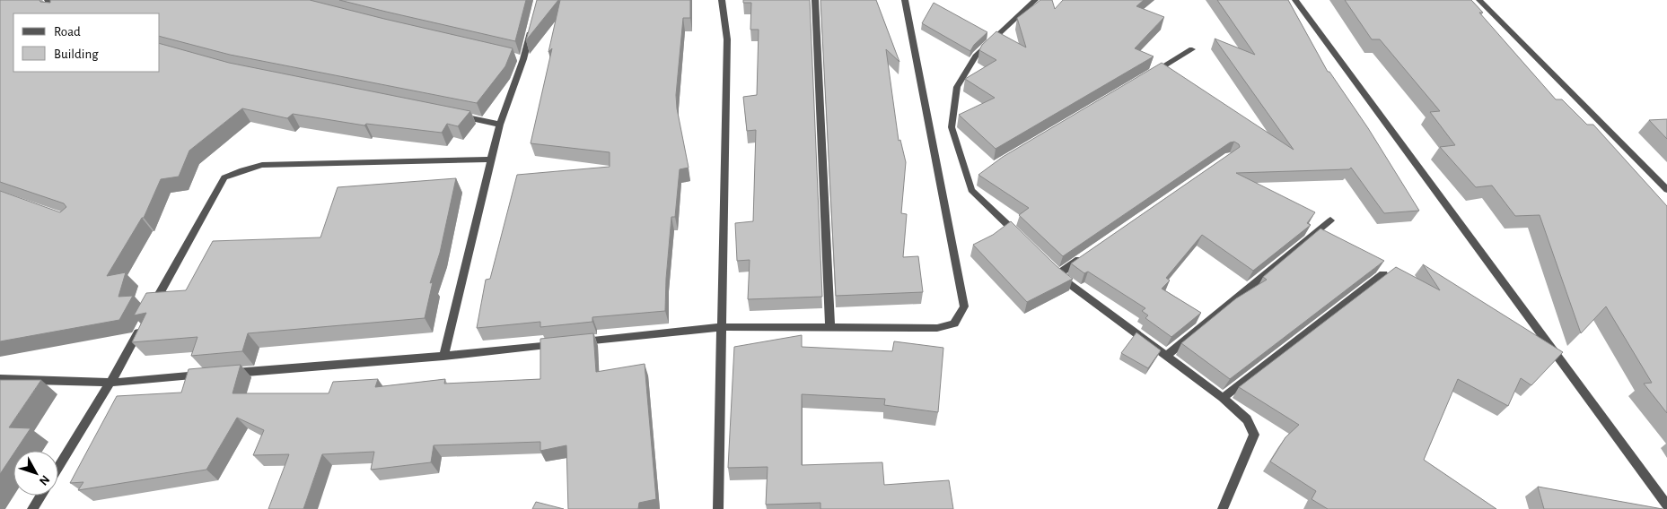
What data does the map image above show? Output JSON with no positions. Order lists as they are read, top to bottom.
{
  "legend": ["Road", "Building"],
  "north": "bottom right"
}
